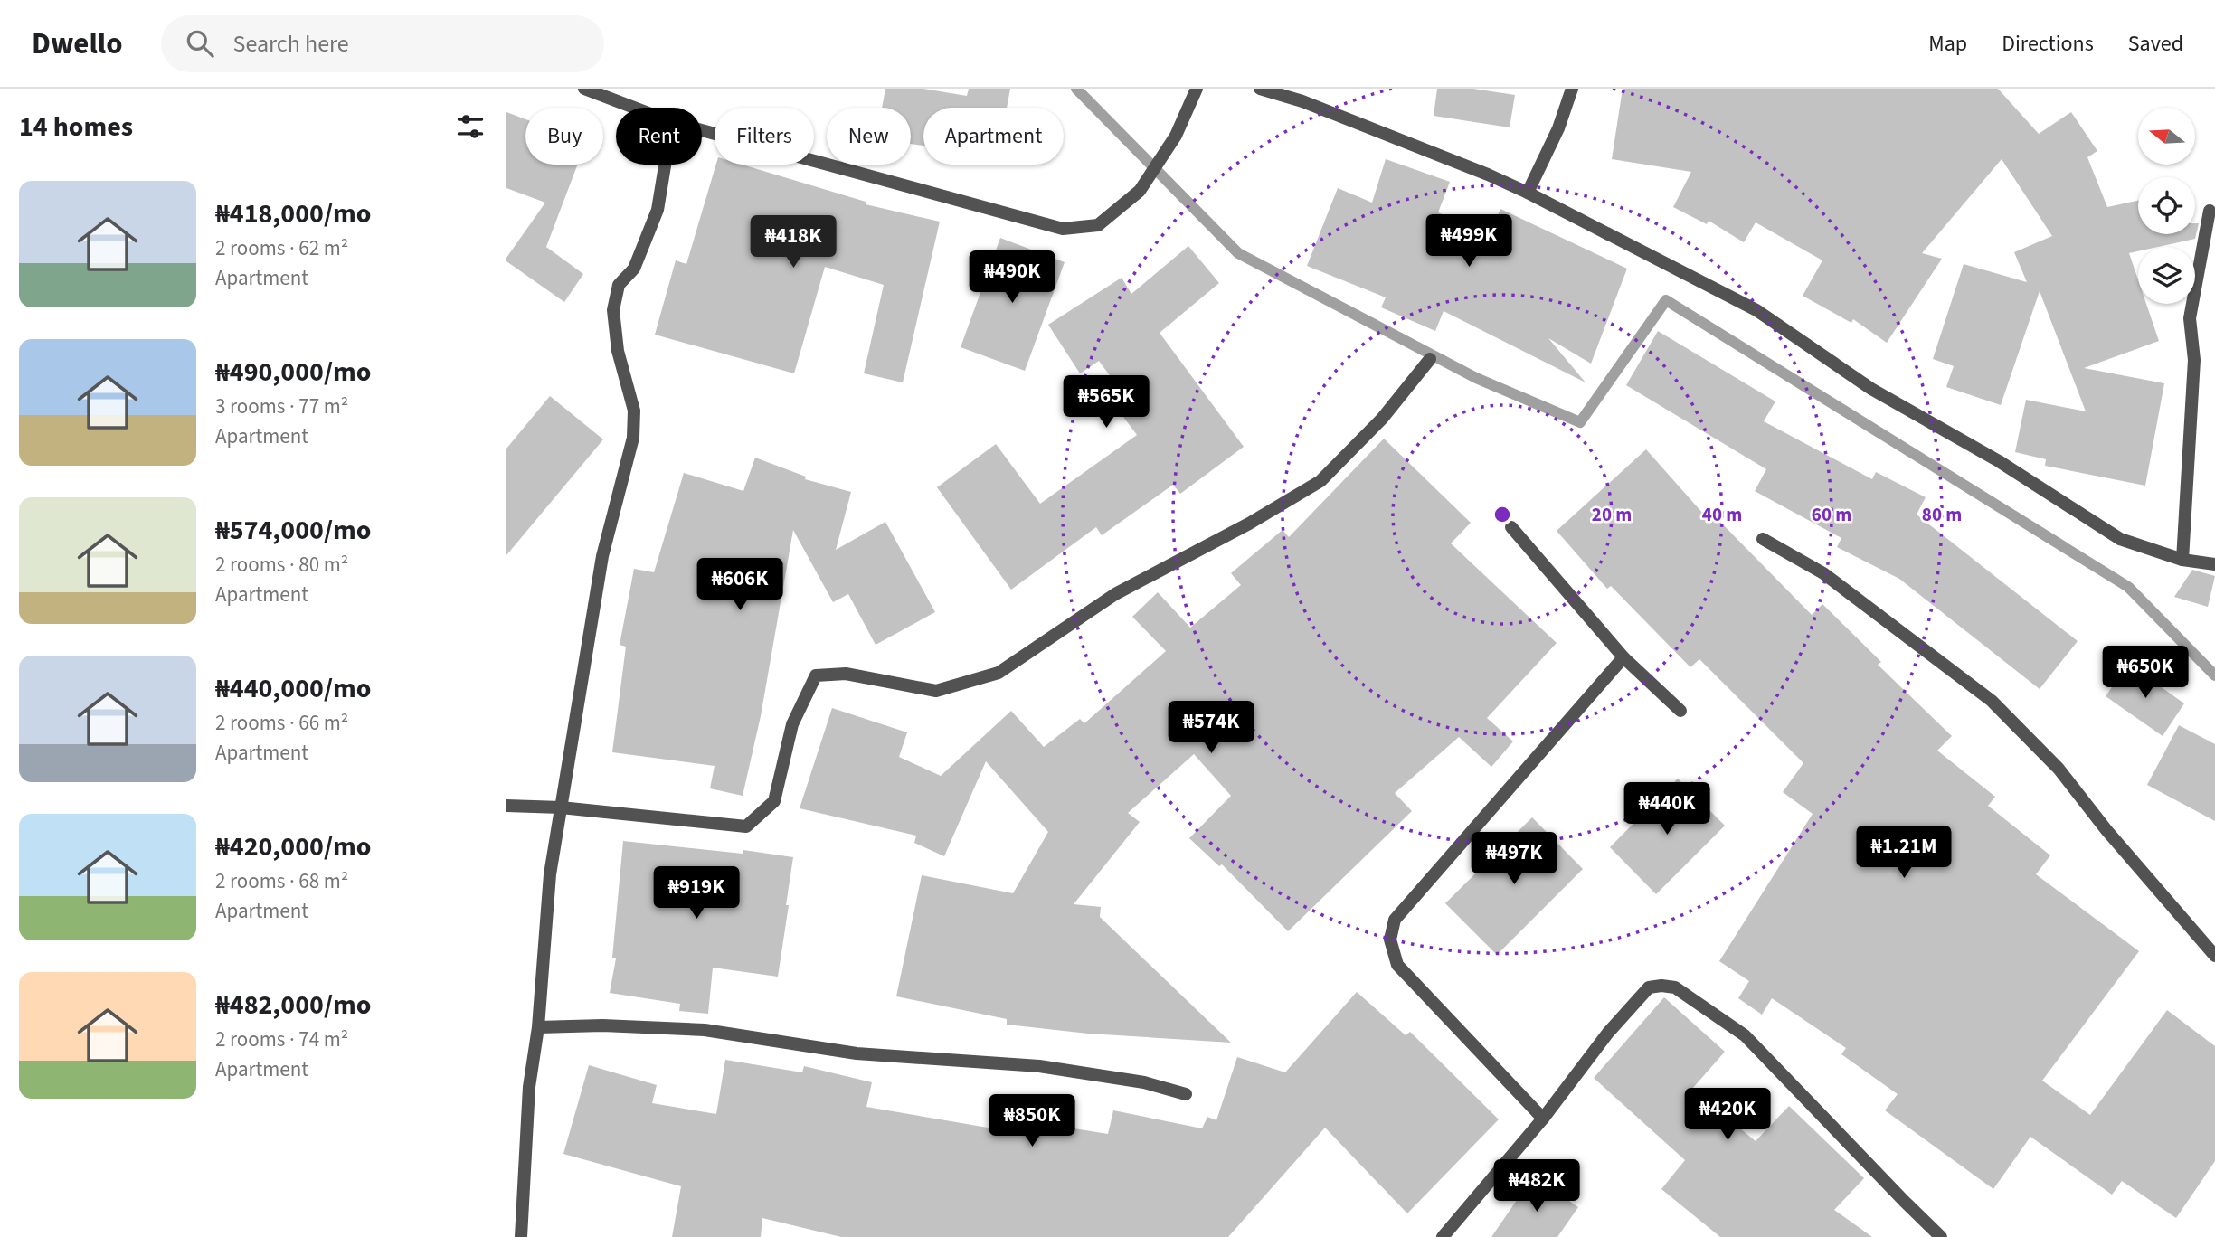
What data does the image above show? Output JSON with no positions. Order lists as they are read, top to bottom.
{
  "north": "left",
  "page": {
    "header": "Dwello",
    "search": "Search here",
    "nav": ["Map", "Directions", "Saved"],
    "heading": "14 homes",
    "chip": [
      "Buy",
      "Rent",
      "Filters",
      "New",
      "Apartment"
    ],
    "list": [
      {
        "name": "₦418,000/mo",
        "note": "2 rooms · 62 m² · Apartment"
      },
      {
        "name": "₦490,000/mo",
        "note": "3 rooms · 77 m² · Apartment"
      },
      {
        "name": "₦574,000/mo",
        "note": "2 rooms · 80 m² · Apartment"
      },
      {
        "name": "₦440,000/mo",
        "note": "2 rooms · 66 m² · Apartment"
      },
      {
        "name": "₦420,000/mo",
        "note": "2 rooms · 68 m² · Apartment"
      },
      {
        "name": "₦482,000/mo",
        "note": "2 rooms · 74 m² · Apartment"
      }
    ],
    "price": [
      "₦499K",
      "₦418K",
      "₦490K",
      "₦565K",
      "₦606K",
      "₦650K",
      "₦574K",
      "₦440K",
      "₦1.21M",
      "₦497K",
      "₦919K",
      "₦420K",
      "₦850K",
      "₦482K"
    ]
  },
  "rings": [
    "20 m",
    "40 m",
    "60 m",
    "80 m"
  ]
}
